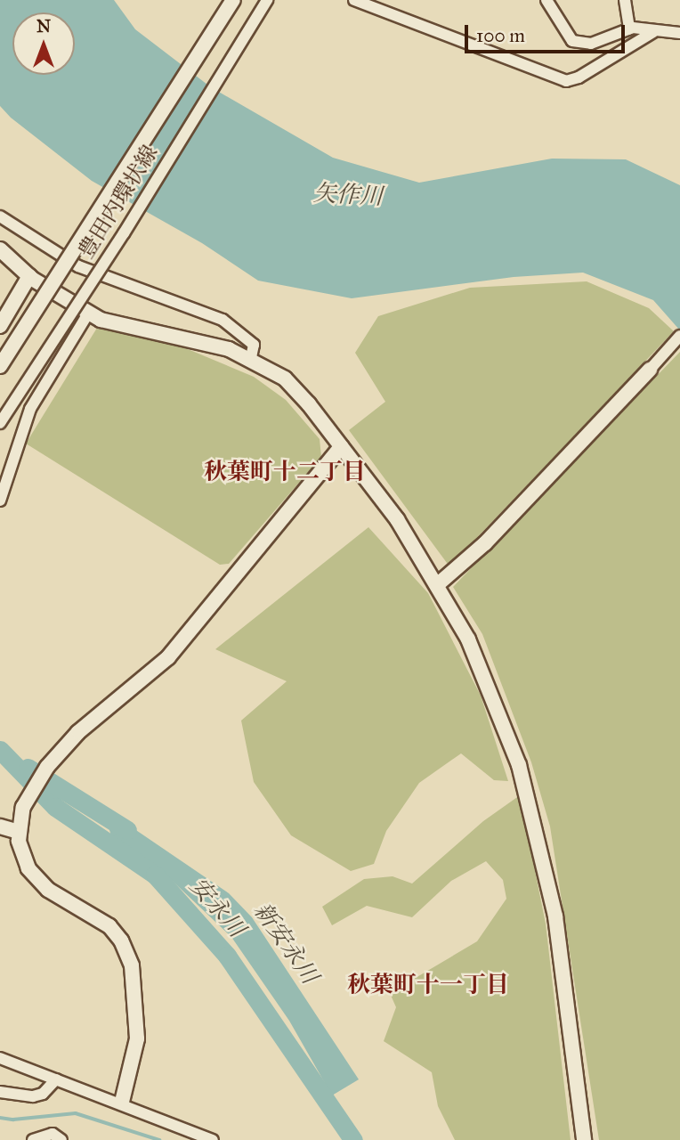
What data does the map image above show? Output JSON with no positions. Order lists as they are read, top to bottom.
{
  "streets": {
    "street": ["豊田内環状線"]
  },
  "districts": ["秋葉町十二丁目", "秋葉町十一丁目"],
  "water": ["矢作川", "安永川", "新安永川"],
  "scale_bar": "100 m",
  "north": "top"
}
